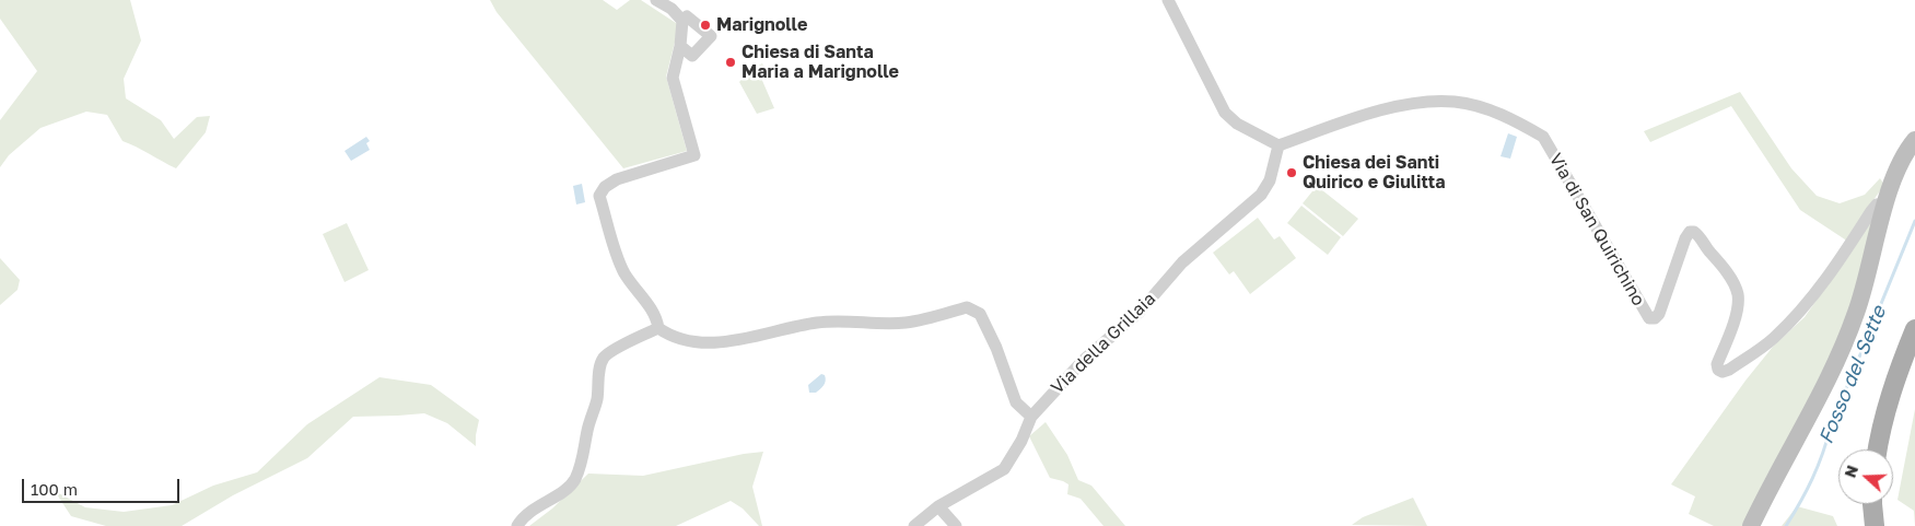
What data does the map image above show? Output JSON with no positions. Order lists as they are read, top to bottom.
{
  "streets": {
    "street": ["Via di San Quirichino", "Via della Grillaia"]
  },
  "crossings": [
    ["Via di San Quirichino", "Via della Grillaia"]
  ],
  "water": ["Fosso del Sette"],
  "places": ["Marignolle", "Chiesa di Santa Maria a Marignolle", "Chiesa dei Santi Quirico e Giulitta"],
  "scale_bar": "100 m",
  "north": "left"
}
